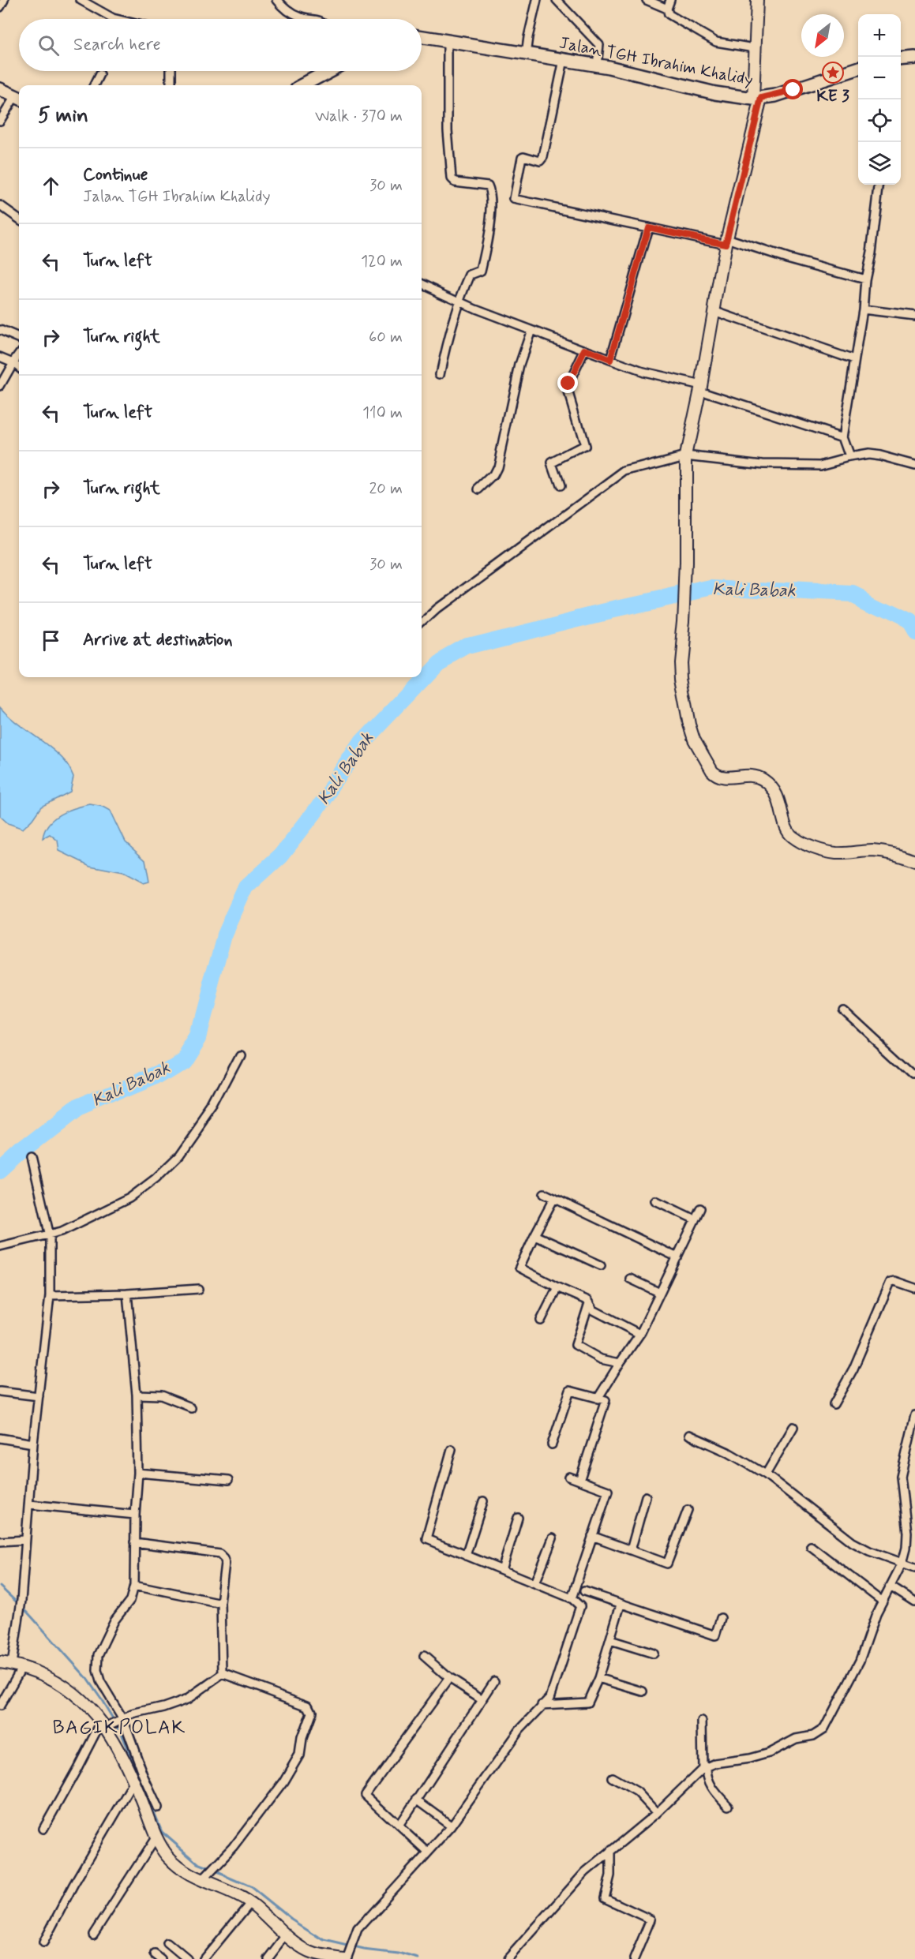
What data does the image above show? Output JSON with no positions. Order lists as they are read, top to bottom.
{
  "streets": {
    "main road": ["Jalan TGH Ibrahim Khalidy"]
  },
  "districts": ["BAGIKPOLAK"],
  "water": ["Kali Babak"],
  "places": {
    "place": ["KE 3"]
  },
  "north": "bottom left",
  "page": {
    "map_buttons": ["+", "−"],
    "search": "Search here",
    "heading": ["5 min", "Walk · 370 m"],
    "list": [
      ["Continue", "Jalan TGH Ibrahim Khalidy", "30 m"],
      ["Turn left", "120 m"],
      ["Turn right", "60 m"],
      ["Turn left", "110 m"],
      ["Turn right", "20 m"],
      ["Turn left", "30 m"],
      "Arrive at destination"
    ]
  }
}
